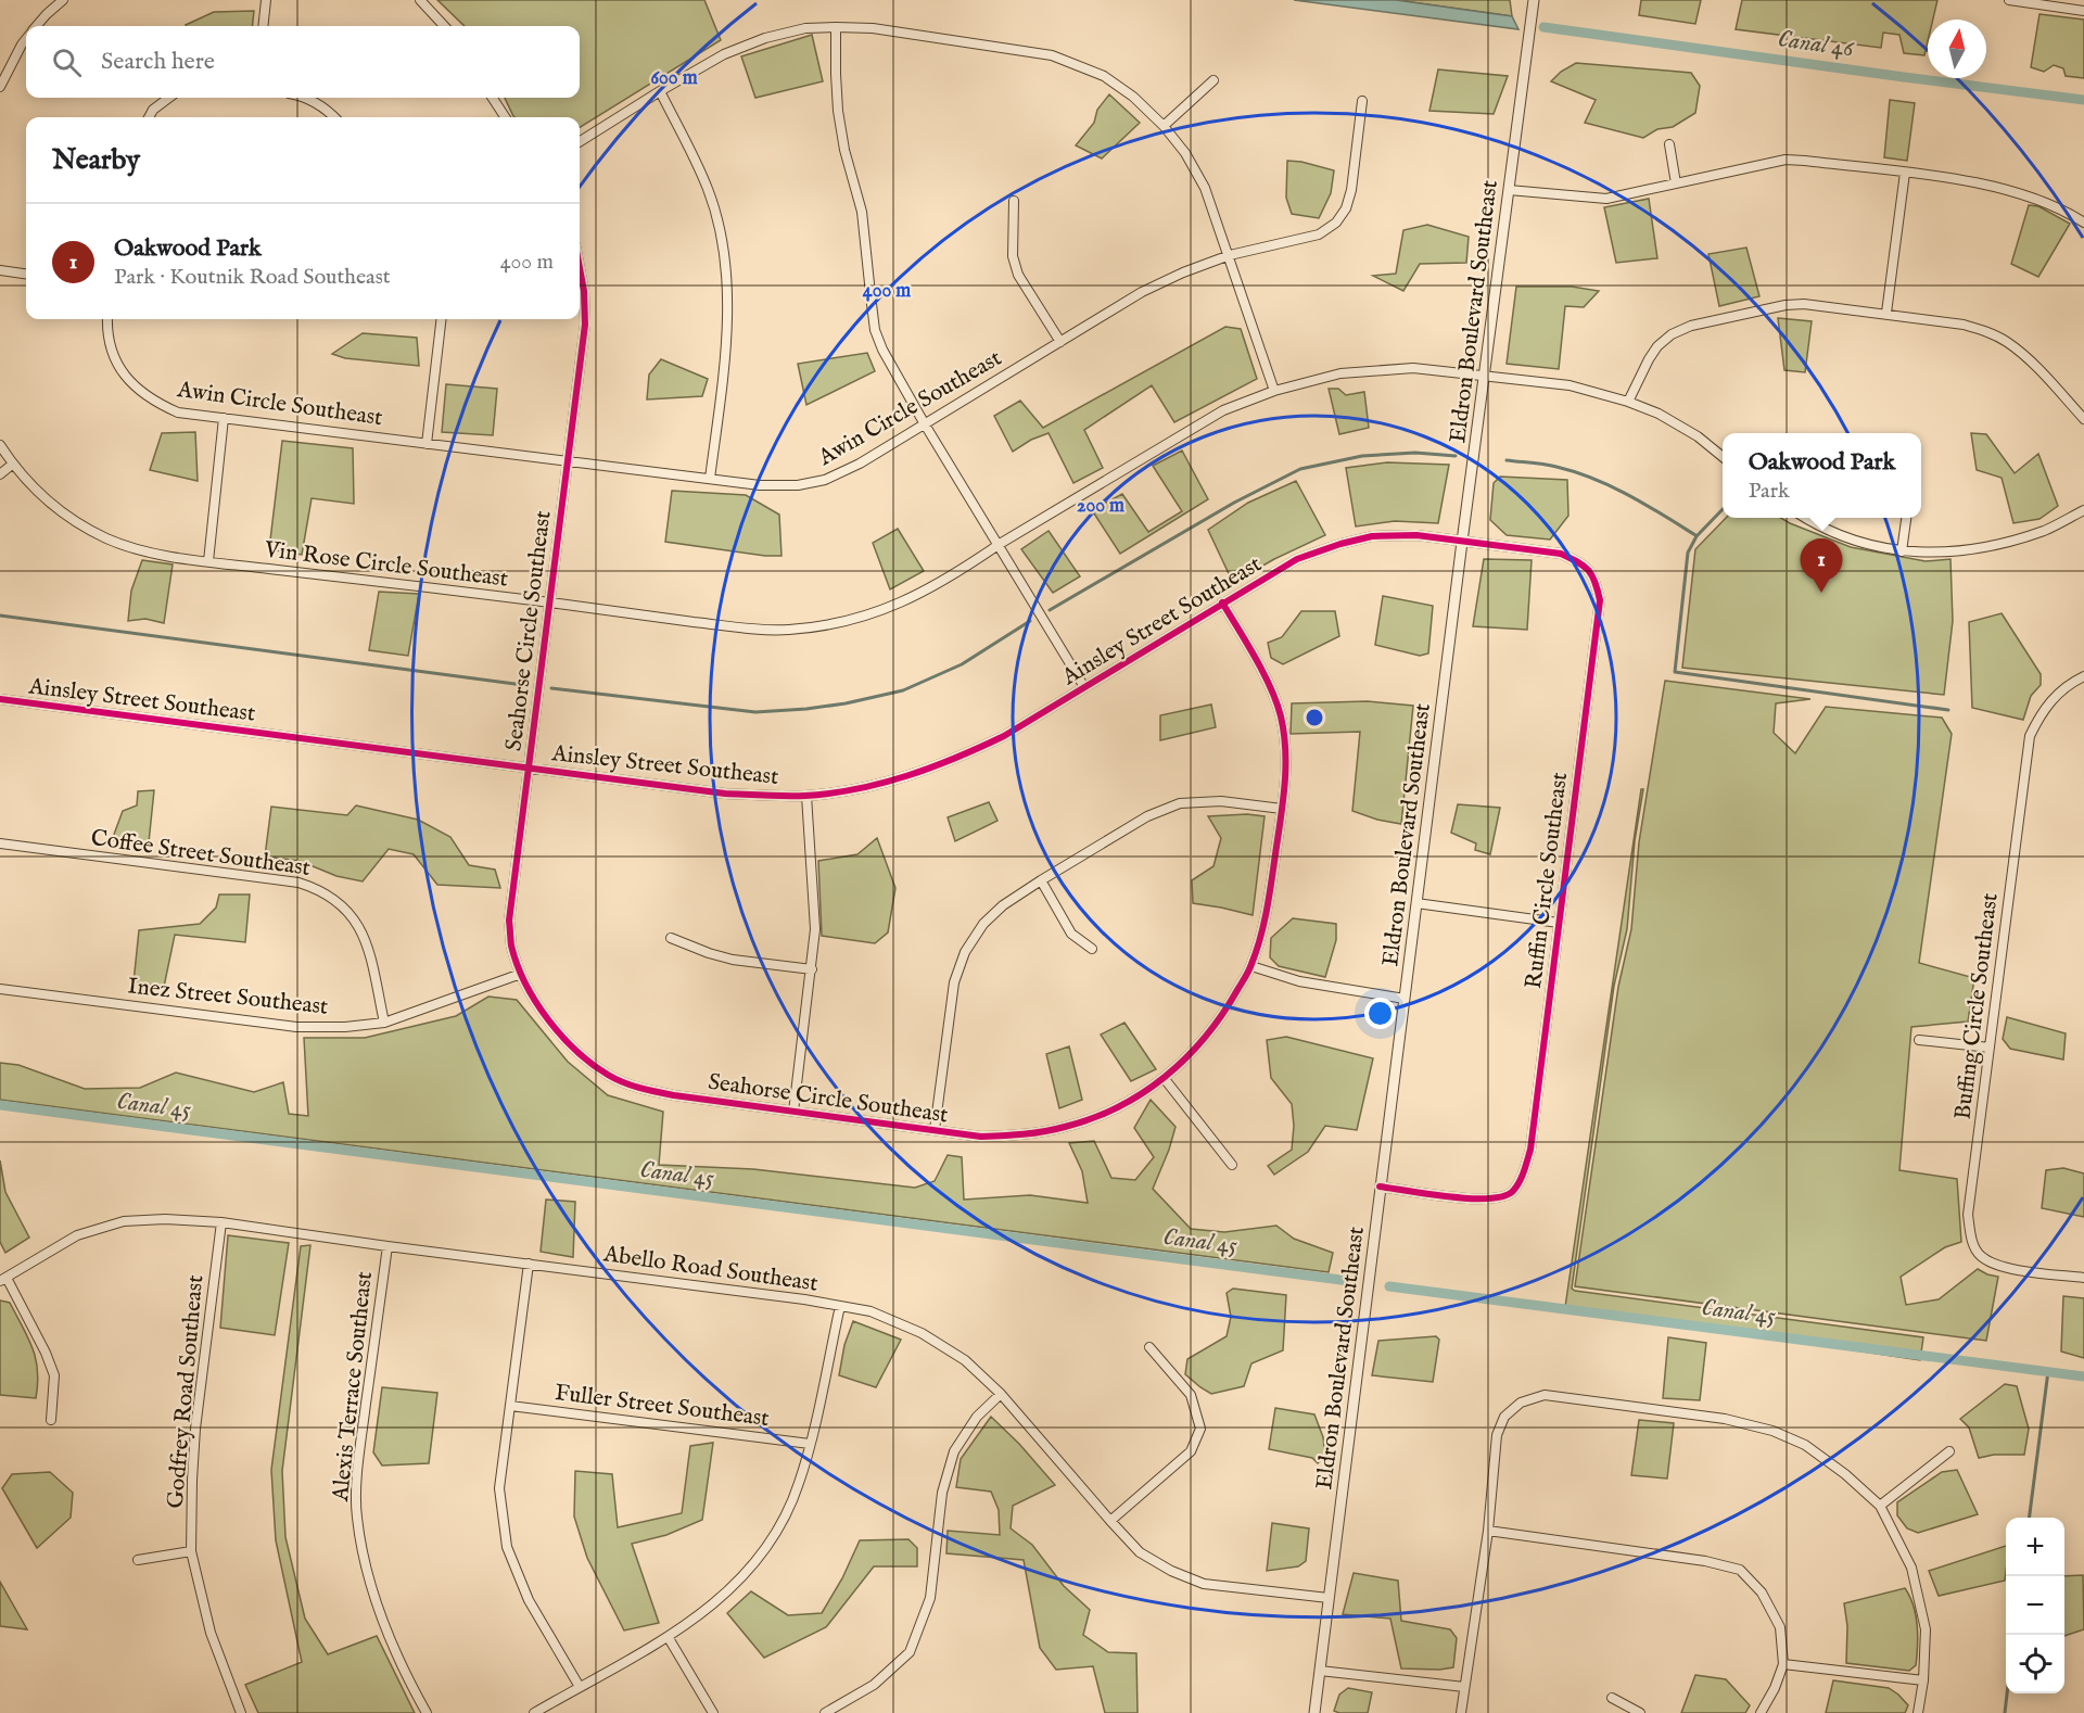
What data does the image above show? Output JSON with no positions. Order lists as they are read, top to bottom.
{
  "streets": {
    "street": [
      "Eldron Boulevard Southeast",
      "Awin Circle Southeast",
      "Vin Rose Circle Southeast",
      "Ainsley Street Southeast",
      "Seahorse Circle Southeast",
      "Coffee Street Southeast",
      "Ruffin Circle Southeast",
      "Inez Street Southeast",
      "Buffing Circle Southeast",
      "Abello Road Southeast",
      "Alexis Terrace Southeast",
      "Godfrey Road Southeast",
      "Fuller Street Southeast"
    ]
  },
  "crossings": [
    ["Eldron Boulevard Southeast", "Vin Rose Circle Southeast"],
    ["Eldron Boulevard Southeast", "Ainsley Street Southeast"],
    ["Eldron Boulevard Southeast", "Ruffin Circle Southeast"],
    ["Eldron Boulevard Southeast", "Abello Road Southeast"],
    ["Awin Circle Southeast", "Seahorse Circle Southeast"],
    ["Vin Rose Circle Southeast", "Seahorse Circle Southeast"],
    ["Ainsley Street Southeast", "Seahorse Circle Southeast"],
    ["Ainsley Street Southeast", "Ruffin Circle Southeast"],
    ["Seahorse Circle Southeast", "Inez Street Southeast"],
    ["Coffee Street Southeast", "Inez Street Southeast"],
    ["Abello Road Southeast", "Alexis Terrace Southeast"],
    ["Abello Road Southeast", "Godfrey Road Southeast"]
  ],
  "water": ["Canal 46", "Canal 45"],
  "north": "top",
  "page": {
    "search": "Search here",
    "heading": "Nearby",
    "list": [
      {
        "mark": "1",
        "name": "Oakwood Park",
        "note": "Park · Koutnik Road Southeast",
        "value": "400 m"
      }
    ],
    "popup": ["Oakwood Park", "Park"],
    "pins": "1",
    "map_buttons": ["+", "−"]
  },
  "rings": ["600 m", "400 m", "200 m"]
}
